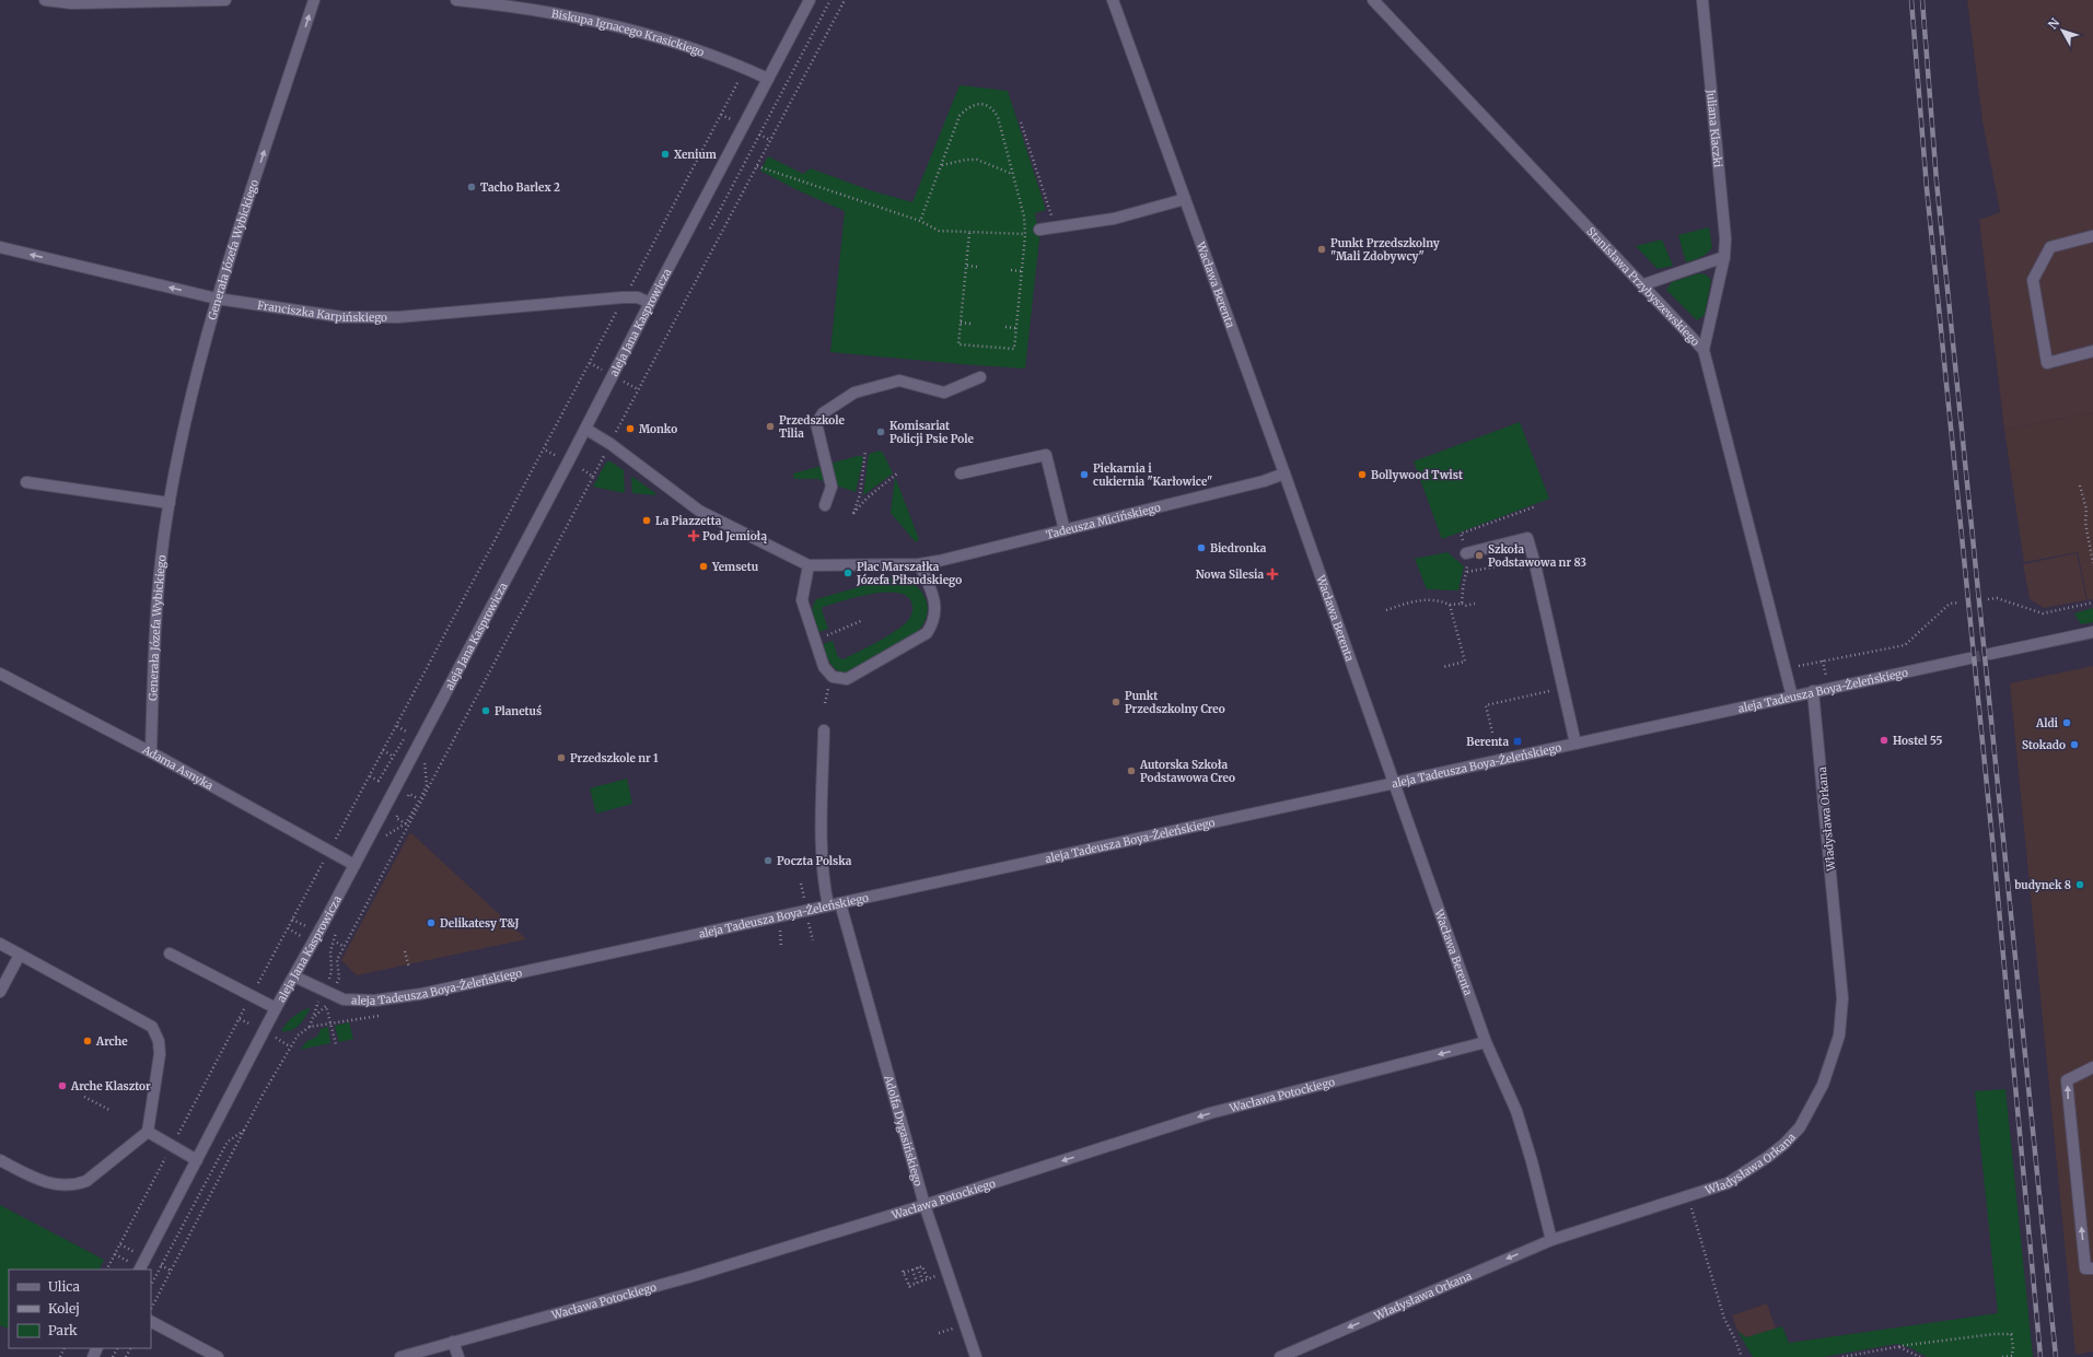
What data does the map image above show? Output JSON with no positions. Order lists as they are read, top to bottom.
{
  "streets": {
    "street": [
      "Biskupa Ignacego Krasickiego",
      "Juliana Klaczki",
      "Generała Józefa Wybickiego",
      "Wacława Berenta",
      "Stanisława Przybyszewskiego",
      "Franciszka Karpińskiego",
      "aleja Jana Kasprowicza",
      "Tadeusza Micińskiego",
      "aleja Tadeusza Boya-Żeleńskiego",
      "Adama Asnyka",
      "Władysława Orkana",
      "Wacława Potockiego",
      "Adolfa Dygasińskiego"
    ]
  },
  "crossings": [
    ["Biskupa Ignacego Krasickiego", "aleja Jana Kasprowicza"],
    ["Juliana Klaczki", "Stanisława Przybyszewskiego"],
    ["Generała Józefa Wybickiego", "Franciszka Karpińskiego"],
    ["Generała Józefa Wybickiego", "Adama Asnyka"],
    ["Wacława Berenta", "Tadeusza Micińskiego"],
    ["Wacława Berenta", "aleja Tadeusza Boya-Żeleńskiego"],
    ["Wacława Berenta", "Władysława Orkana"],
    ["Wacława Berenta", "Wacława Potockiego"],
    ["Stanisława Przybyszewskiego", "aleja Tadeusza Boya-Żeleńskiego"],
    ["Franciszka Karpińskiego", "aleja Jana Kasprowicza"],
    ["aleja Jana Kasprowicza", "aleja Tadeusza Boya-Żeleńskiego"],
    ["aleja Jana Kasprowicza", "Adama Asnyka"],
    ["aleja Tadeusza Boya-Żeleńskiego", "Władysława Orkana"],
    ["aleja Tadeusza Boya-Żeleńskiego", "Adolfa Dygasińskiego"],
    ["Wacława Potockiego", "Adolfa Dygasińskiego"]
  ],
  "one_way": ["Generała Józefa Wybickiego", "Wacława Potockiego"],
  "places": {
    "other": [
      "Xenium",
      "Tacho Barlex 2",
      "Punkt Przedszkolny \"Mali Zdobywcy\"",
      "Przedszkole Tilia",
      "Monko",
      "Komisariat Policji Psie Pole",
      "Piekarnia i cukiernia \"Karłowice\"",
      "Bollywood Twist",
      "La Piazzetta",
      "Biedronka",
      "Szkoła Podstawowa nr 83",
      "Yemsetu",
      "Plac Marszałka Józefa Piłsudskiego",
      "Punkt Przedszkolny Creo",
      "Planetuś",
      "Aldi",
      "Hostel 55",
      "Stokado",
      "Przedszkole nr 1",
      "Autorska Szkoła Podstawowa Creo",
      "Poczta Polska",
      "budynek 8",
      "Delikatesy T&J",
      "Arche",
      "Arche Klasztor"
    ],
    "health": ["Pod Jemiołą", "Nowa Silesia"],
    "transit": ["Berenta"]
  },
  "legend": ["Ulica", "Kolej", "Park"],
  "north": "top left"
}
